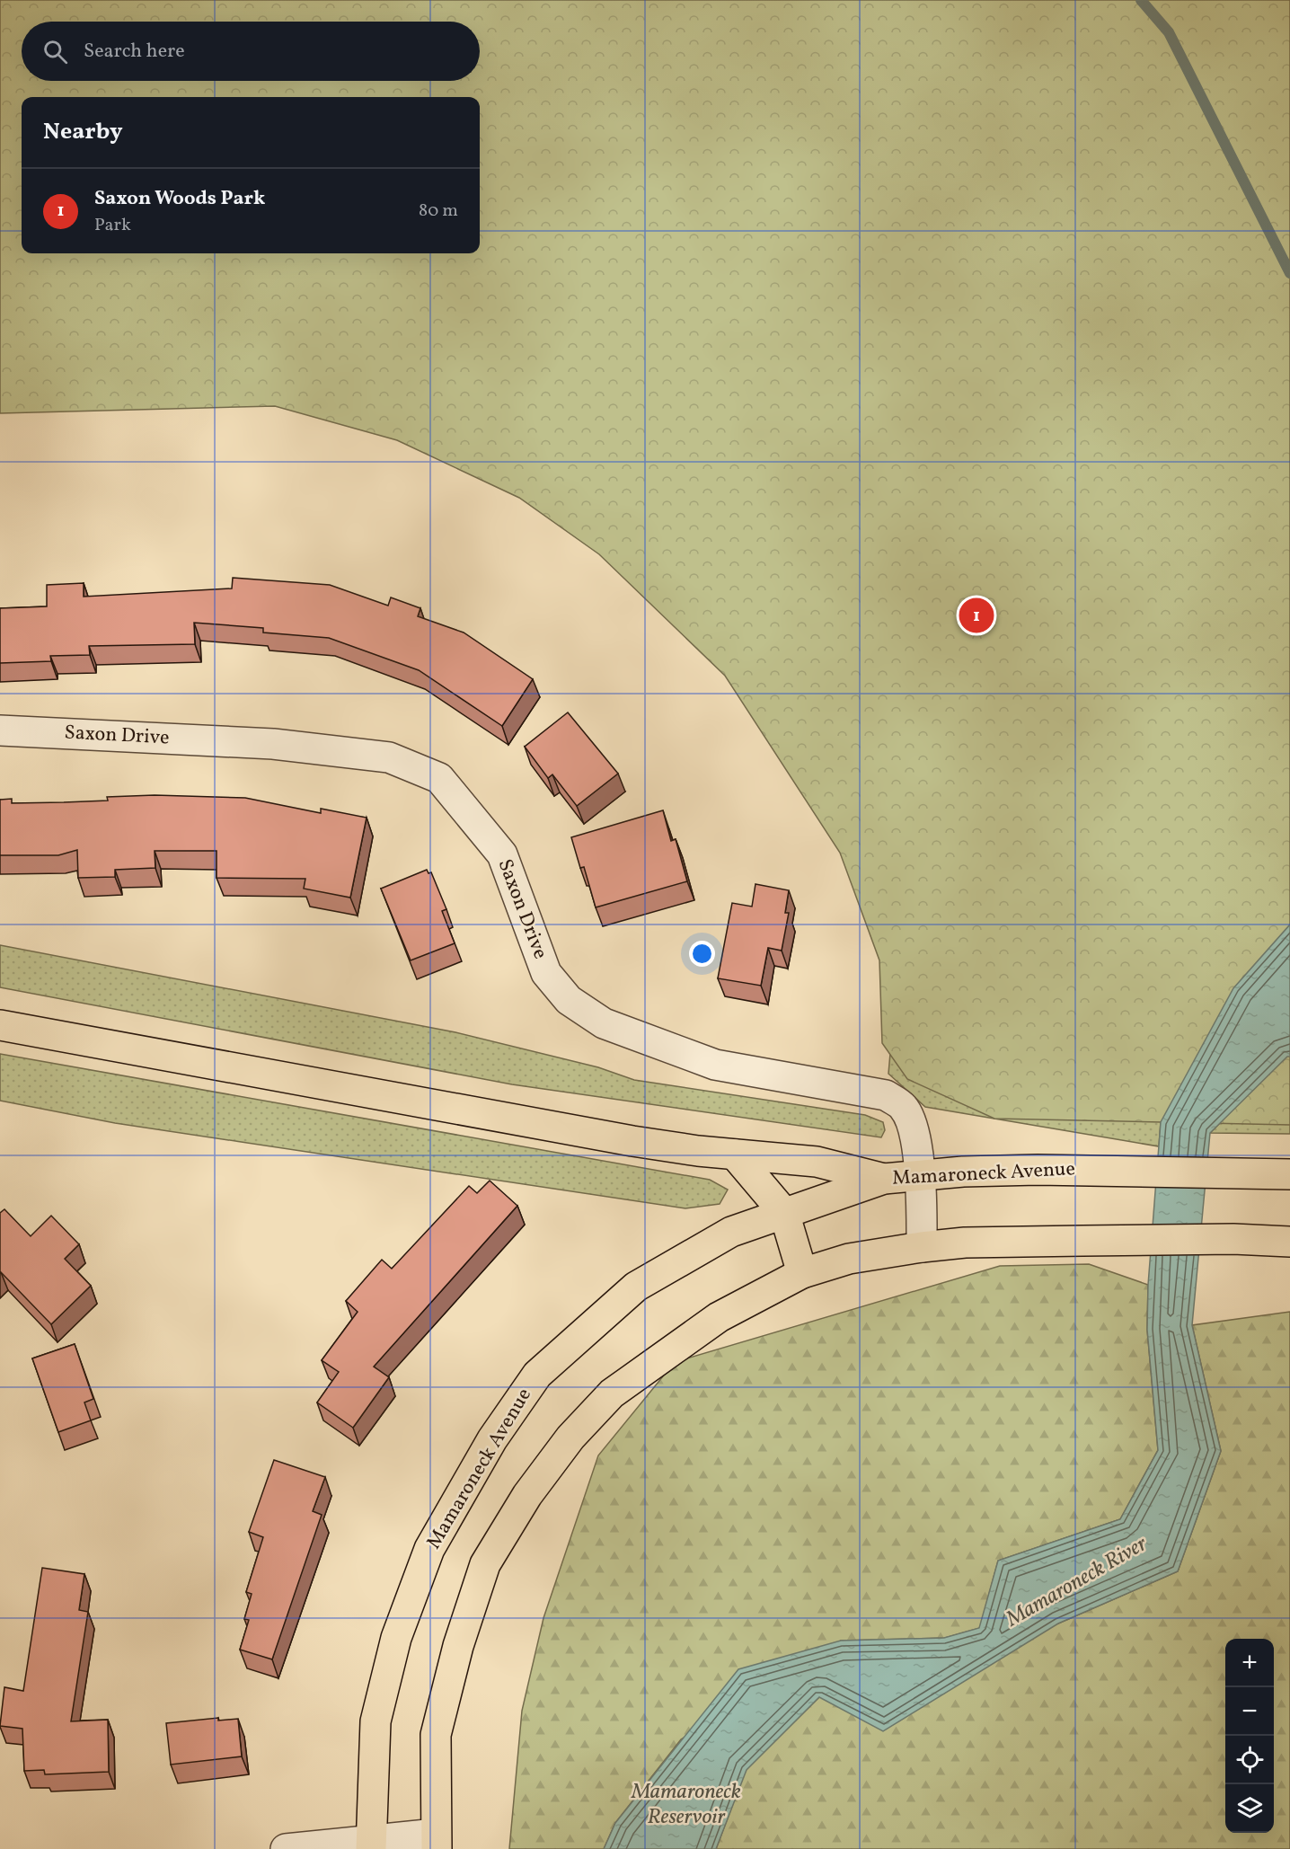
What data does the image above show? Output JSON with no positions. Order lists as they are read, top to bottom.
{
  "streets": {
    "main road": ["Mamaroneck Avenue"],
    "street": ["Saxon Drive"]
  },
  "crossings": [
    ["Saxon Drive", "Mamaroneck Avenue"]
  ],
  "water": ["Mamaroneck River", "Mamaroneck Reservoir"],
  "page": {
    "search": "Search here",
    "heading": "Nearby",
    "list": [
      {
        "mark": "1",
        "name": "Saxon Woods Park",
        "note": "Park",
        "value": "80 m"
      }
    ],
    "pins": "1",
    "map_buttons": ["+", "−"]
  }
}
